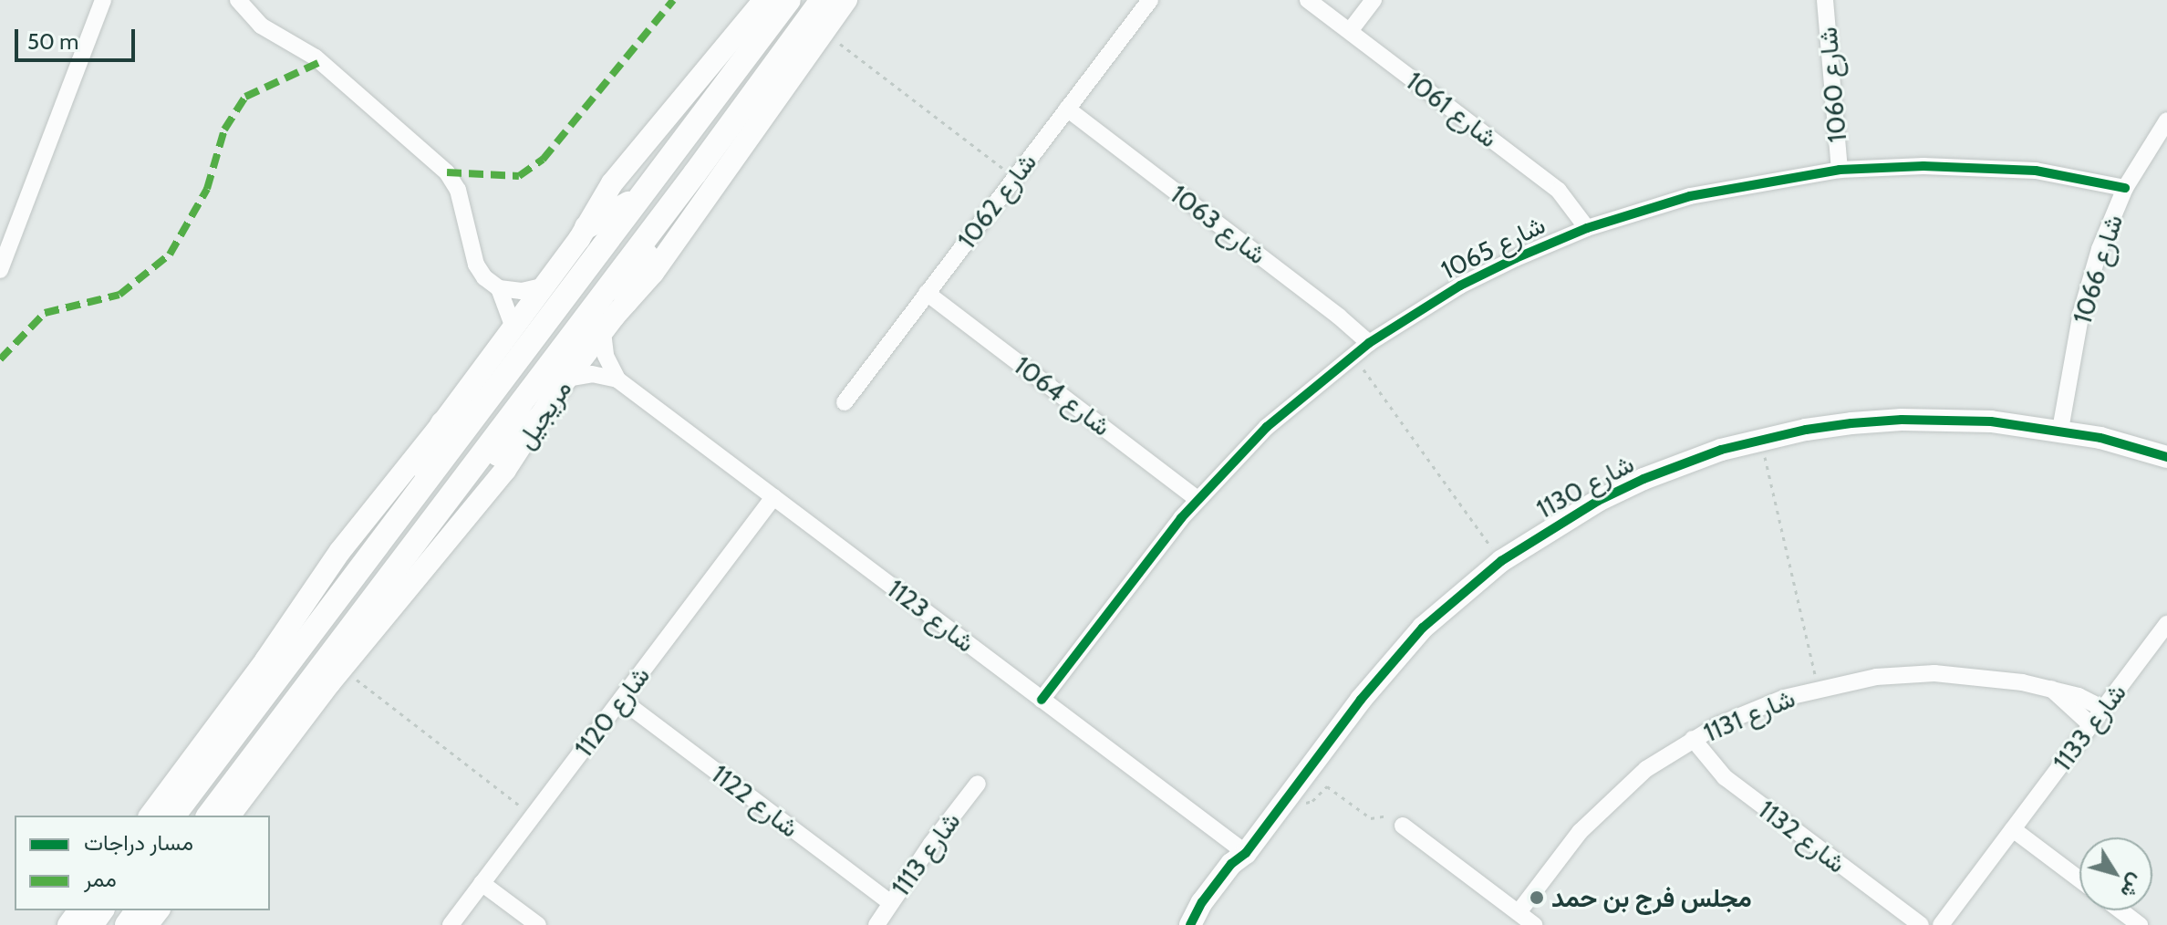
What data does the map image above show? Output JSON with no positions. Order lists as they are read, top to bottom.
{
  "streets": {
    "main road": ["مريجيل"],
    "street": [
      "شارع 1060",
      "شارع 1061",
      "شارع 1062",
      "شارع 1063",
      "شارع 1065",
      "شارع 1066",
      "شارع 1064",
      "شارع 1130",
      "شارع 1123",
      "شارع 1120",
      "شارع 1131",
      "شارع 1133",
      "شارع 1122",
      "شارع 1132",
      "شارع 1113"
    ]
  },
  "crossings": [
    ["شارع 1060", "شارع 1065"],
    ["شارع 1061", "شارع 1065"],
    ["شارع 1062", "شارع 1063"],
    ["شارع 1062", "شارع 1064"],
    ["شارع 1063", "شارع 1065"],
    ["شارع 1065", "شارع 1066"],
    ["شارع 1065", "شارع 1064"],
    ["شارع 1065", "شارع 1123"],
    ["شارع 1066", "شارع 1130"],
    ["شارع 1130", "شارع 1123"],
    ["شارع 1123", "شارع 1120"],
    ["شارع 1120", "شارع 1122"],
    ["شارع 1131", "شارع 1133"],
    ["شارع 1131", "شارع 1132"],
    ["شارع 1122", "شارع 1113"]
  ],
  "places": ["مجلس فرج بن حمد"],
  "legend": ["مسار دراجات", "ممر"],
  "scale_bar": "50 m",
  "north": "bottom right"
}
